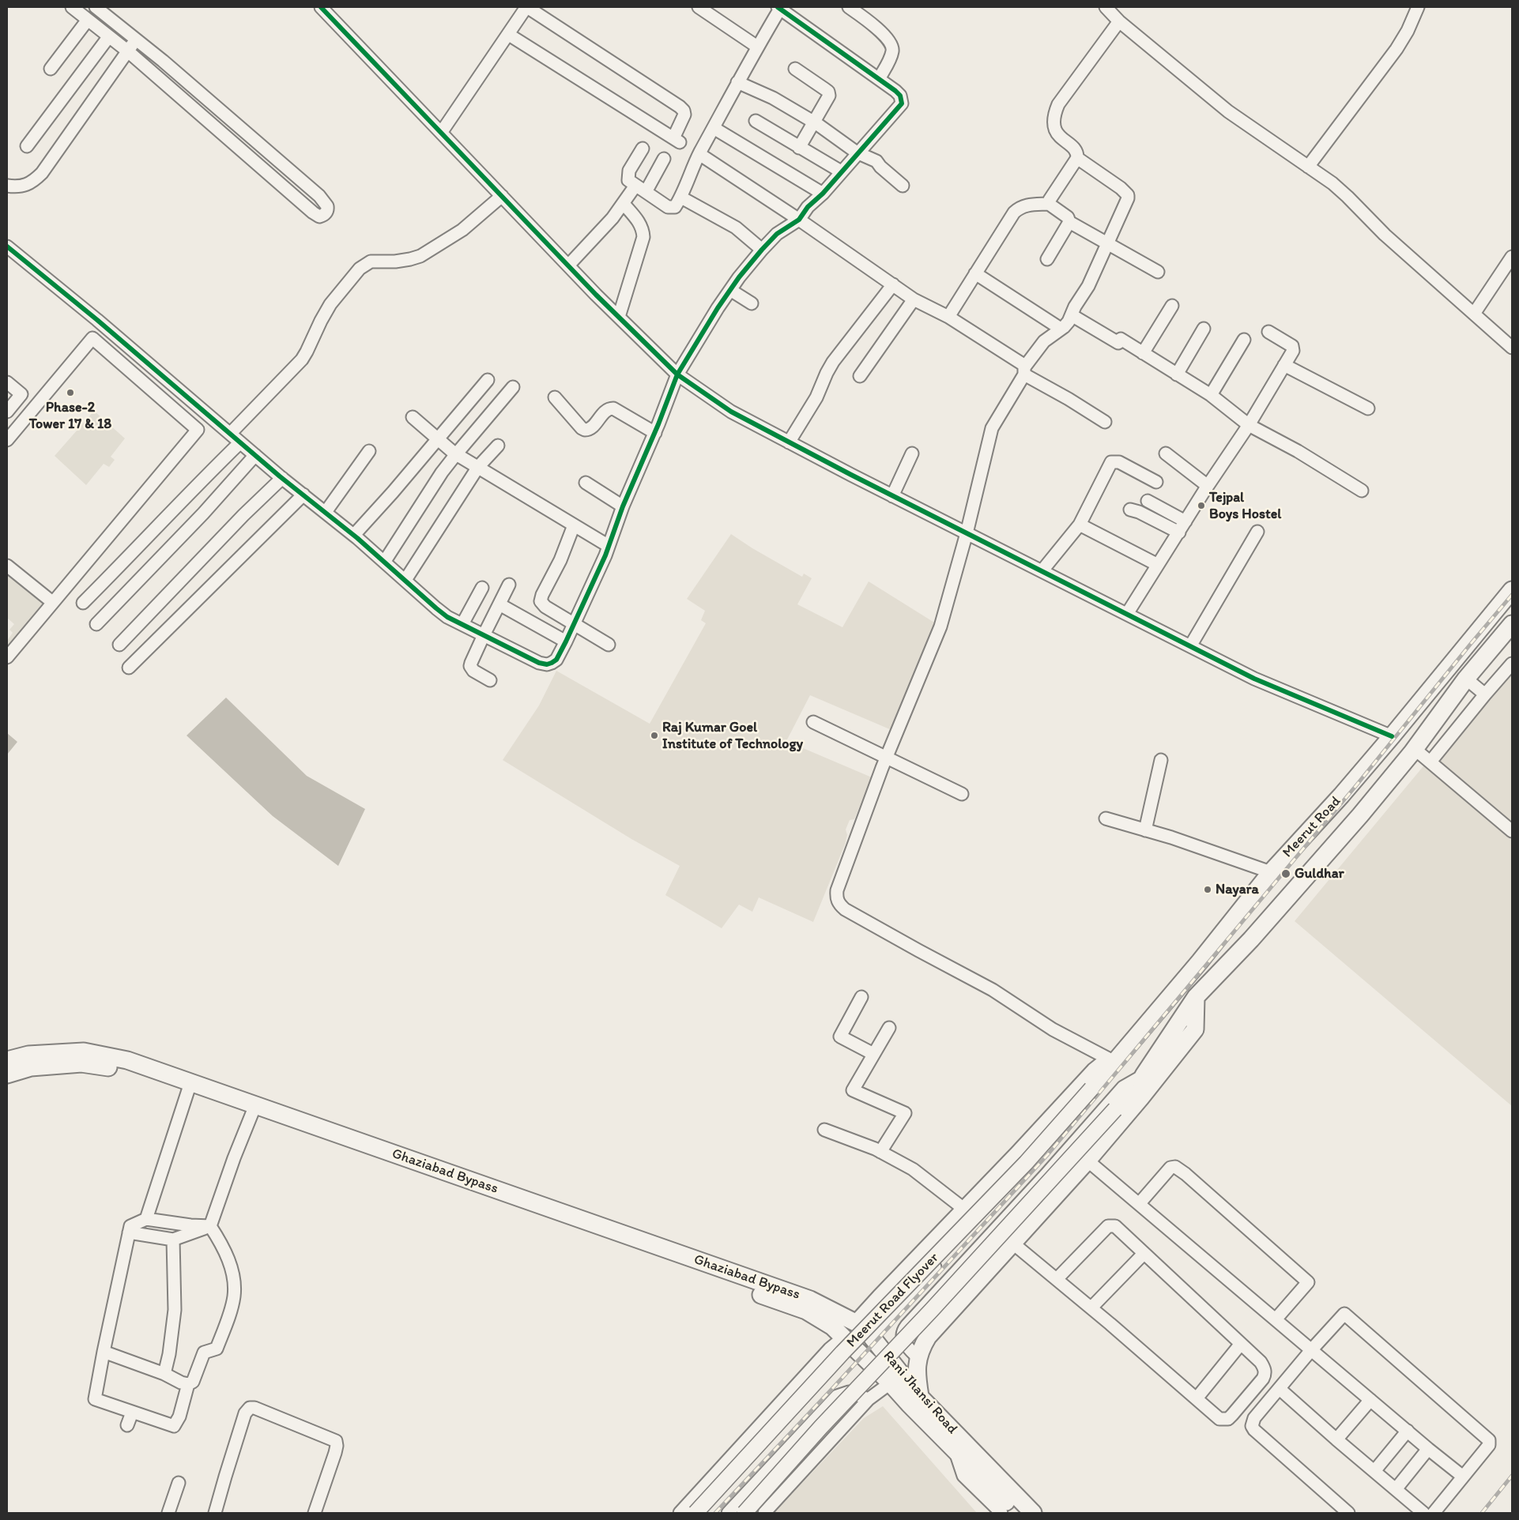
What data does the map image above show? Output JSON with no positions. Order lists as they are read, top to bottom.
{
  "streets": {
    "highway": ["Meerut Road", "Ghaziabad Bypass", "Rani Jhansi Road"],
    "main road": ["Meerut Road Flyover"]
  },
  "crossings": [
    ["Meerut Road", "Meerut Road Flyover"],
    ["Ghaziabad Bypass", "Rani Jhansi Road"]
  ],
  "places": [
    "Phase-2 Tower 17 & 18",
    "Tejpal Boys Hostel",
    "Raj Kumar Goel Institute of Technology",
    "Guldhar",
    "Nayara"
  ]
}
